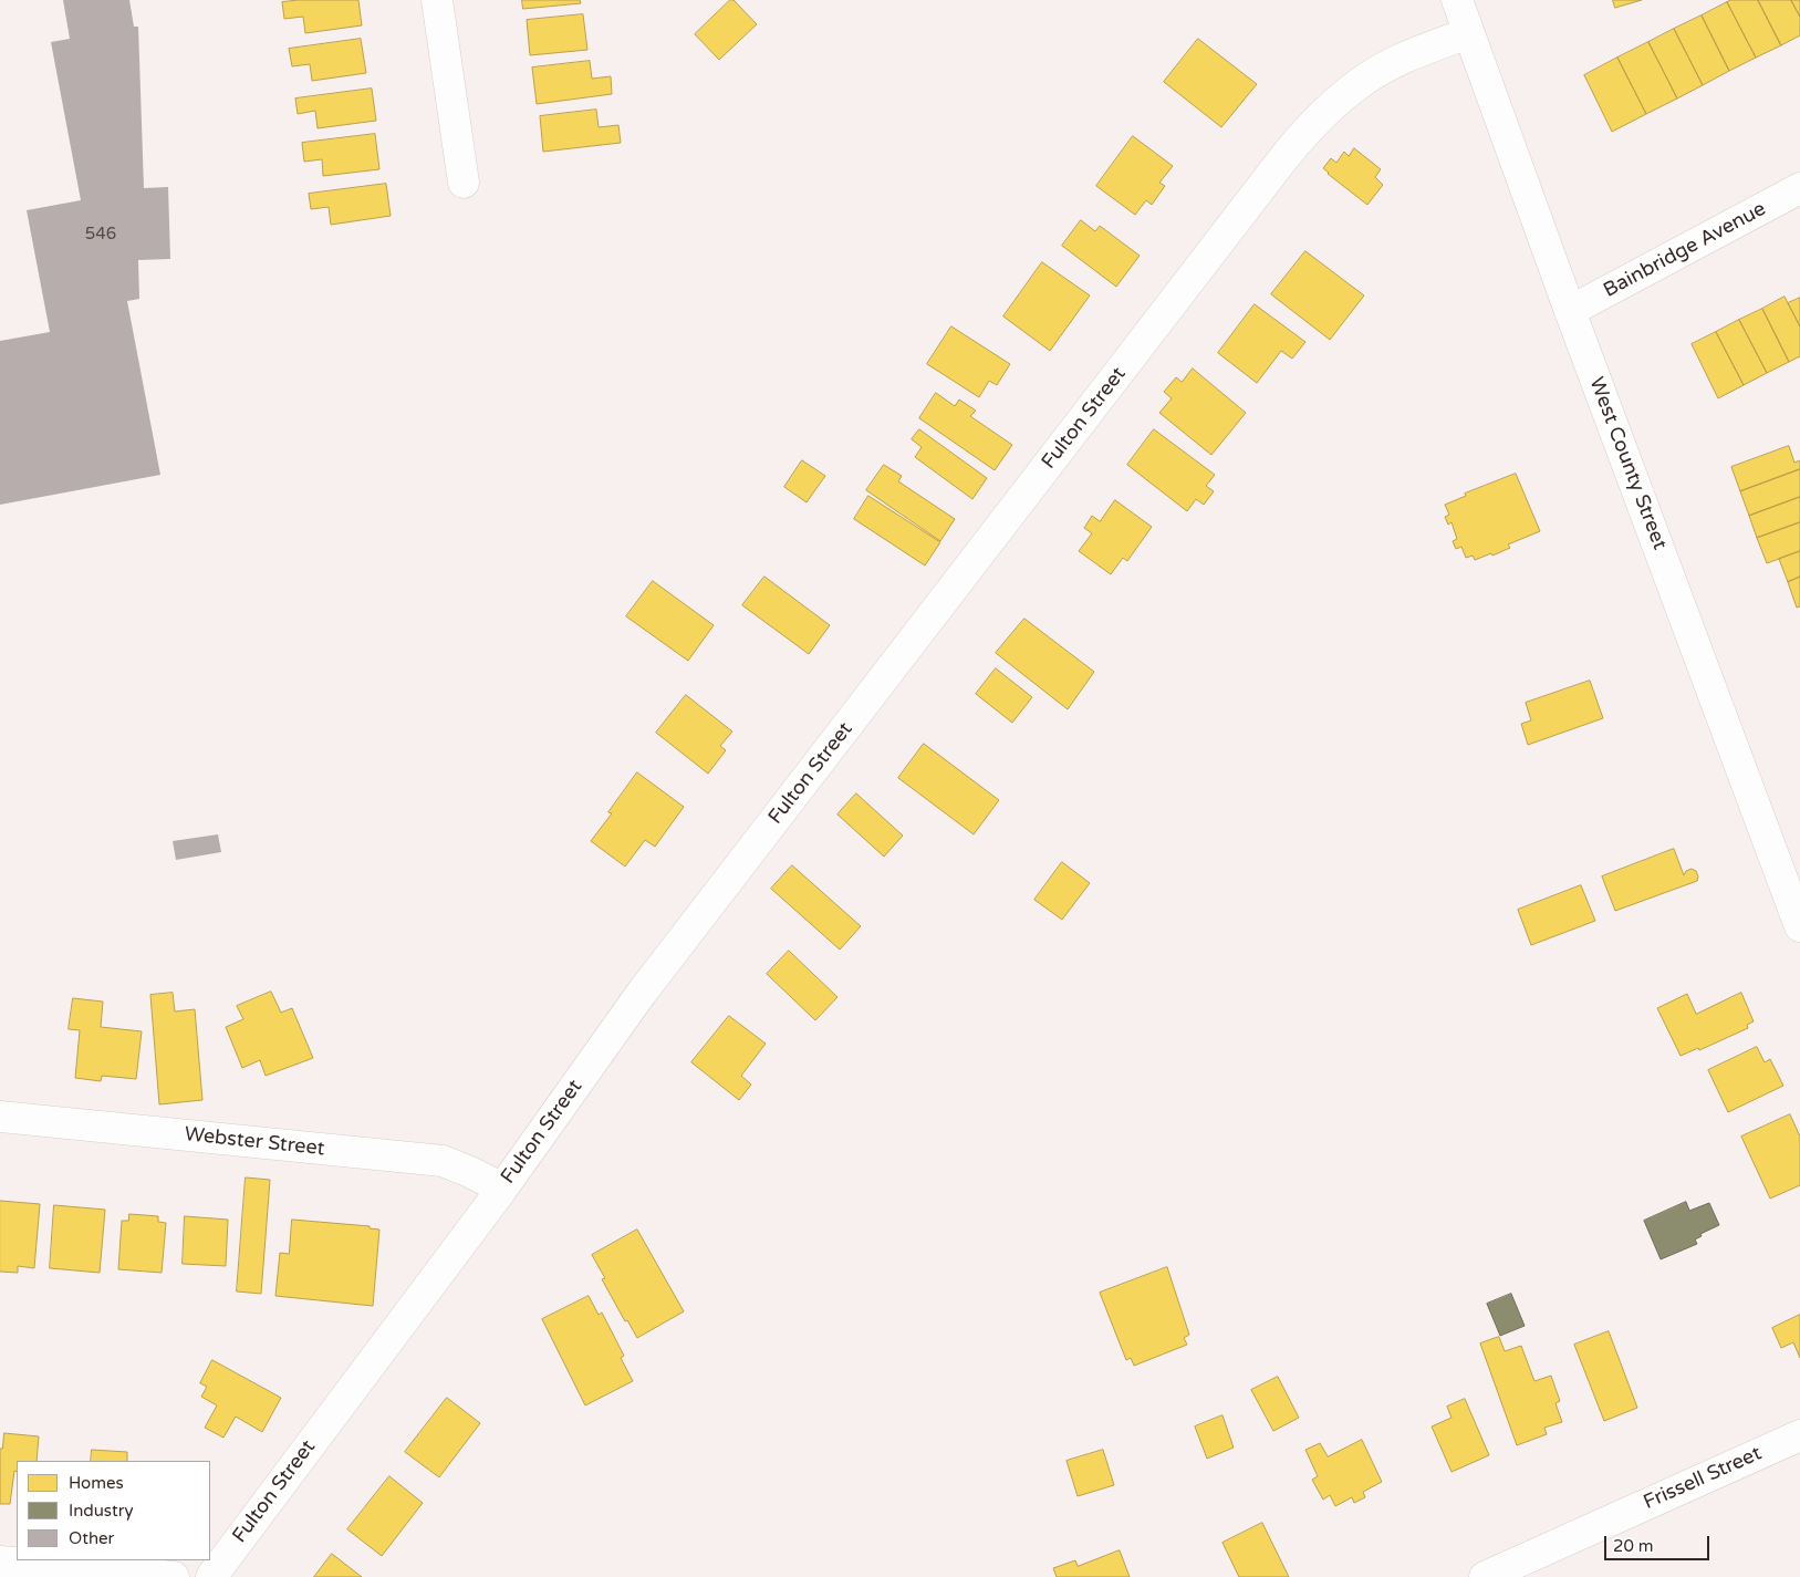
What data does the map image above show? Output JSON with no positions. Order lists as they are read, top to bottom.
{
  "streets": {
    "street": [
      "Bainbridge Avenue",
      "Fulton Street",
      "West County Street",
      "Webster Street",
      "Frissell Street"
    ]
  },
  "crossings": [
    ["Bainbridge Avenue", "West County Street"],
    ["Fulton Street", "West County Street"],
    ["Fulton Street", "Webster Street"]
  ],
  "house_numbers": ["546"],
  "legend": ["Homes", "Industry", "Other"],
  "scale_bar": "20 m"
}
